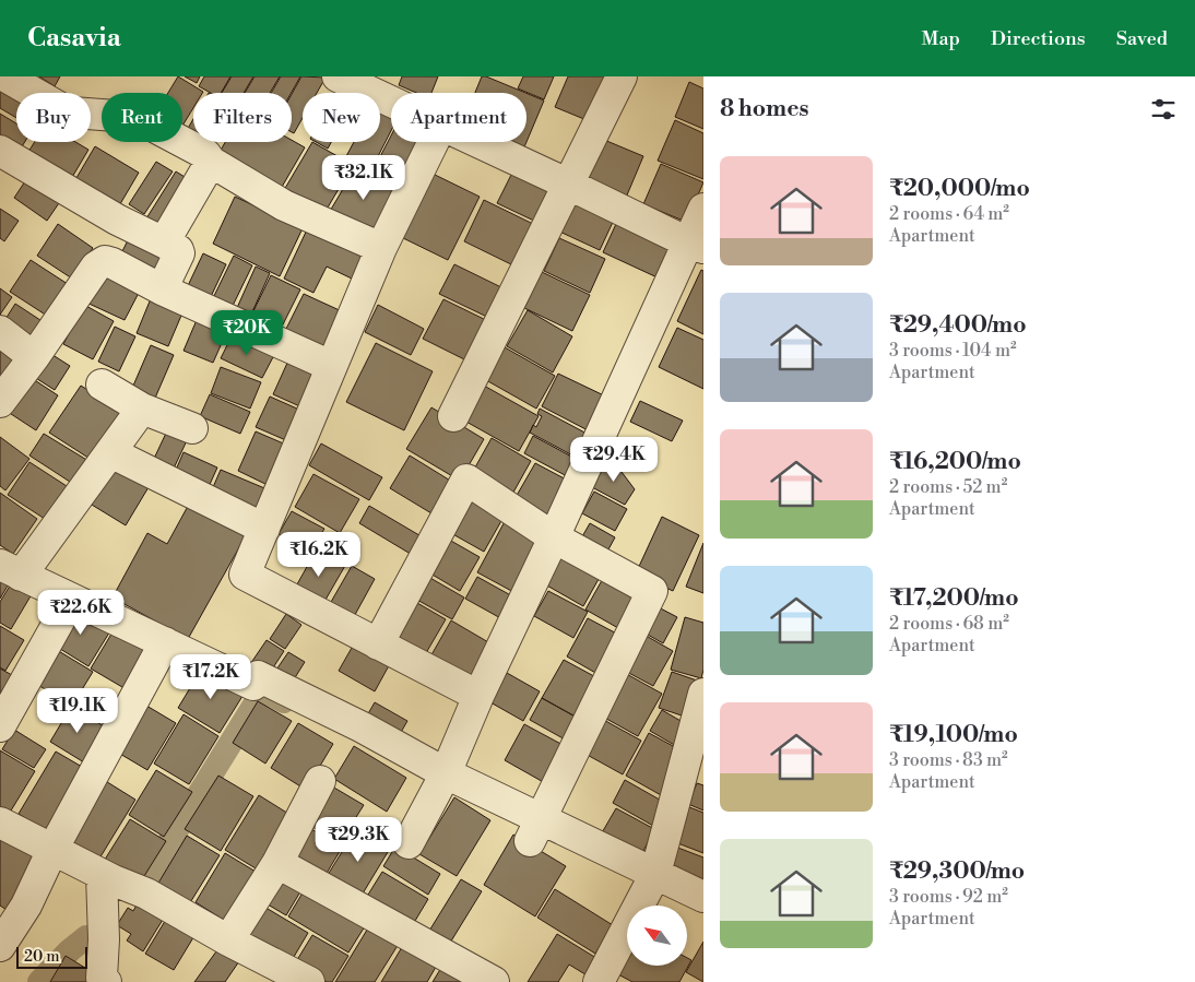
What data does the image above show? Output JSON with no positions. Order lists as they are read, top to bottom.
{
  "scale_bar": "20 m",
  "north": "top left",
  "page": {
    "header": "Casavia",
    "nav": ["Map", "Directions", "Saved"],
    "heading": "8 homes",
    "chip": [
      "Buy",
      "Rent",
      "Filters",
      "New",
      "Apartment"
    ],
    "list": [
      {
        "name": "₹20,000/mo",
        "note": "2 rooms · 64 m² · Apartment"
      },
      {
        "name": "₹29,400/mo",
        "note": "3 rooms · 104 m² · Apartment"
      },
      {
        "name": "₹16,200/mo",
        "note": "2 rooms · 52 m² · Apartment"
      },
      {
        "name": "₹17,200/mo",
        "note": "2 rooms · 68 m² · Apartment"
      },
      {
        "name": "₹19,100/mo",
        "note": "3 rooms · 83 m² · Apartment"
      },
      {
        "name": "₹29,300/mo",
        "note": "3 rooms · 92 m² · Apartment"
      }
    ],
    "price": [
      "₹32.1K",
      "₹20K",
      "₹29.4K",
      "₹16.2K",
      "₹22.6K",
      "₹17.2K",
      "₹19.1K",
      "₹29.3K"
    ],
    "scale": "20 m"
  }
}
